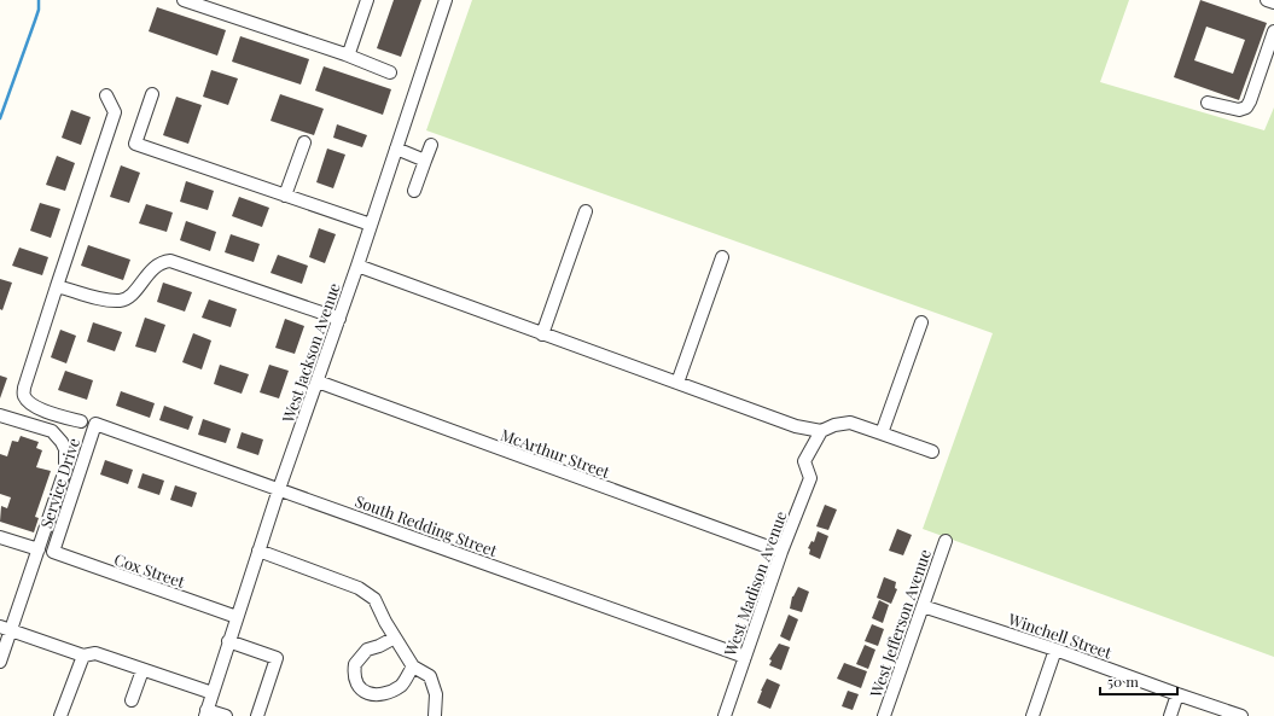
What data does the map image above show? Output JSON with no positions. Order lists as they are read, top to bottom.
{
  "streets": {
    "street": [
      "West Jackson Avenue",
      "McArthur Street",
      "Service Drive",
      "South Redding Street",
      "Cox Street",
      "West Madison Avenue",
      "West Jefferson Avenue",
      "Winchell Street"
    ]
  },
  "crossings": [
    ["West Jackson Avenue", "McArthur Street"],
    ["West Jackson Avenue", "South Redding Street"],
    ["West Jackson Avenue", "Cox Street"],
    ["McArthur Street", "West Madison Avenue"],
    ["Service Drive", "South Redding Street"],
    ["Service Drive", "Cox Street"],
    ["South Redding Street", "West Madison Avenue"],
    ["West Jefferson Avenue", "Winchell Street"]
  ],
  "scale_bar": "50 m"
}
